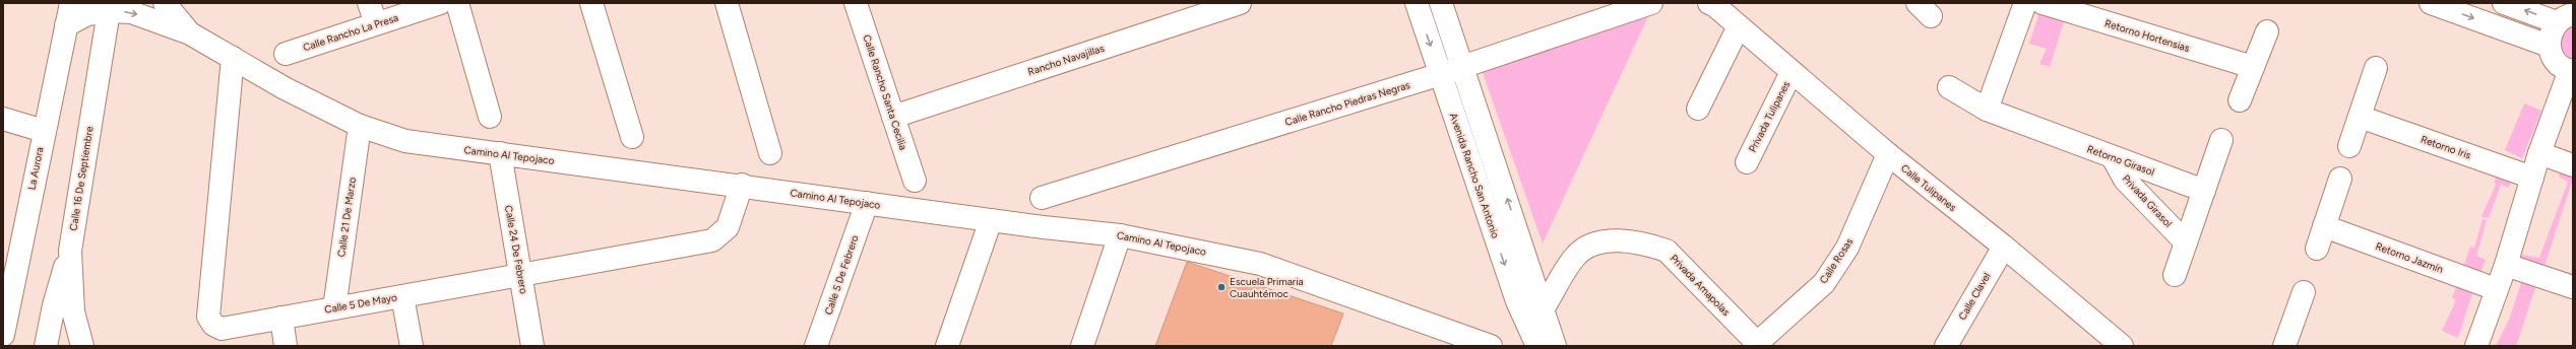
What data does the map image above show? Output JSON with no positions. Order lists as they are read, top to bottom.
{
  "streets": {
    "street": [
      "Calle Rancho La Presa",
      "Retorno Hortensias",
      "Rancho Navajillas",
      "Calle Rancho Santa Cecilia",
      "Calle Rancho Piedras Negras",
      "Privada Tulipanes",
      "Retorno Iris",
      "Camino Al Tepojaco",
      "Retorno Girasol",
      "La Aurora",
      "Avenida Rancho San Antonio",
      "Calle 16 De Septiembre",
      "Calle Tulipanes",
      "Privada Girasol",
      "Calle 21 De Marzo",
      "Calle 24 De Febrero",
      "Retorno Jazmín",
      "Calle Rosas",
      "Calle 5 De Febrero",
      "Privada Amapolas",
      "Calle Clavel",
      "Calle 5 De Mayo"
    ]
  },
  "crossings": [
    ["Rancho Navajillas", "Calle Rancho Santa Cecilia"],
    ["Calle Rancho Piedras Negras", "Avenida Rancho San Antonio"],
    ["Privada Tulipanes", "Calle Tulipanes"],
    ["Camino Al Tepojaco", "La Aurora"],
    ["Camino Al Tepojaco", "Calle 16 De Septiembre"],
    ["Camino Al Tepojaco", "Calle 21 De Marzo"],
    ["Camino Al Tepojaco", "Calle 24 De Febrero"],
    ["Camino Al Tepojaco", "Calle 5 De Febrero"],
    ["Camino Al Tepojaco", "Calle 5 De Mayo"],
    ["Retorno Girasol", "Privada Girasol"],
    ["Avenida Rancho San Antonio", "Privada Amapolas"],
    ["Calle Tulipanes", "Calle Rosas"],
    ["Calle Tulipanes", "Calle Clavel"],
    ["Calle 21 De Marzo", "Calle 5 De Mayo"],
    ["Calle 24 De Febrero", "Calle 5 De Mayo"],
    ["Calle Rosas", "Privada Amapolas"]
  ],
  "places": ["Escuela Primaria Cuauhtémoc"]
}
